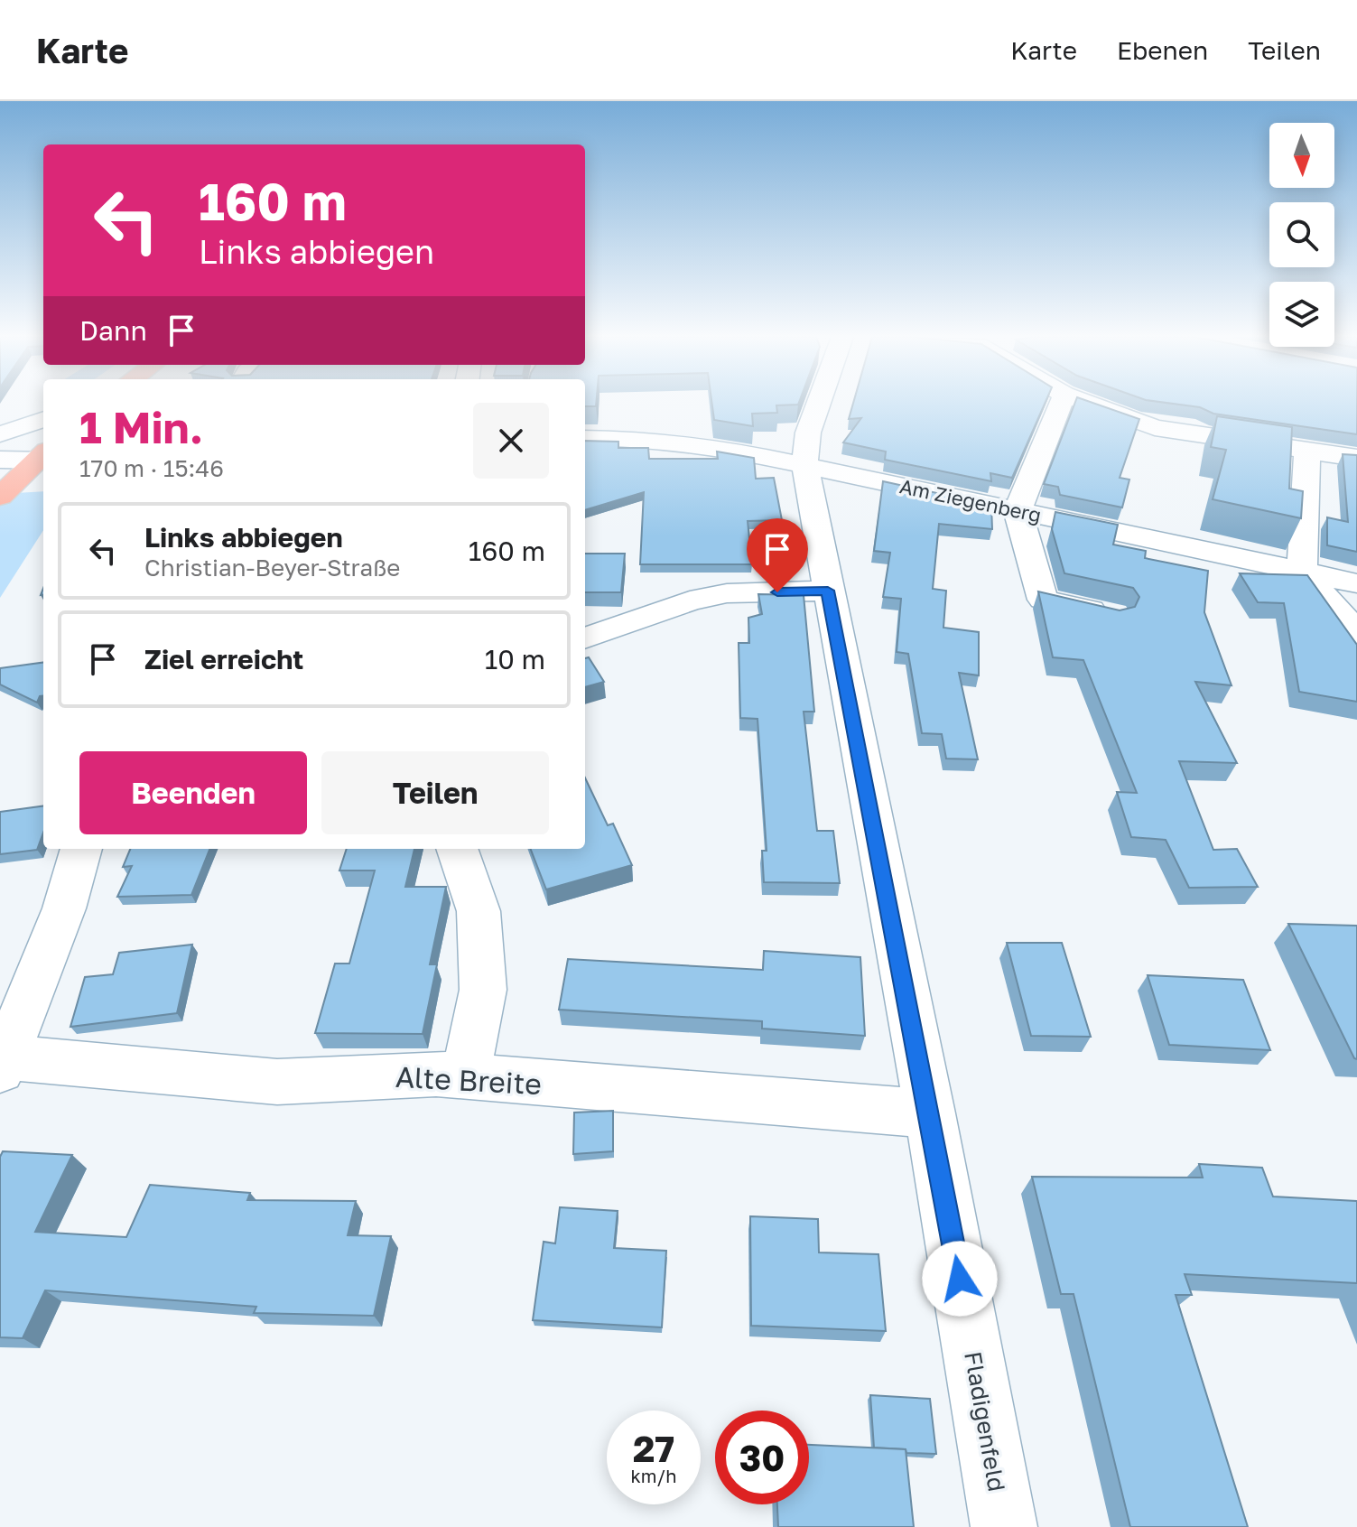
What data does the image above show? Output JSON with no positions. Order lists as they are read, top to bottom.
{
  "streets": {
    "street": ["Am Ziegenberg", "Alte Breite", "Fladigenfeld"]
  },
  "crossings": [
    ["Am Ziegenberg", "Fladigenfeld"],
    ["Alte Breite", "Fladigenfeld"]
  ],
  "north": "bottom",
  "page": {
    "header": "Karte",
    "nav": ["Karte", "Ebenen", "Teilen"],
    "turn": ["160 m", "Links abbiegen"],
    "then": "Dann",
    "heading": ["1 Min.", "170 m · 15:46"],
    "list": [
      {
        "name": "Links abbiegen",
        "note": "Christian-Beyer-Straße",
        "value": "160 m"
      },
      {
        "name": "Ziel erreicht",
        "value": "10 m"
      }
    ],
    "buttons": ["Beenden", "Teilen"],
    "speed": "27 km/h",
    "limit": "30"
  }
}
